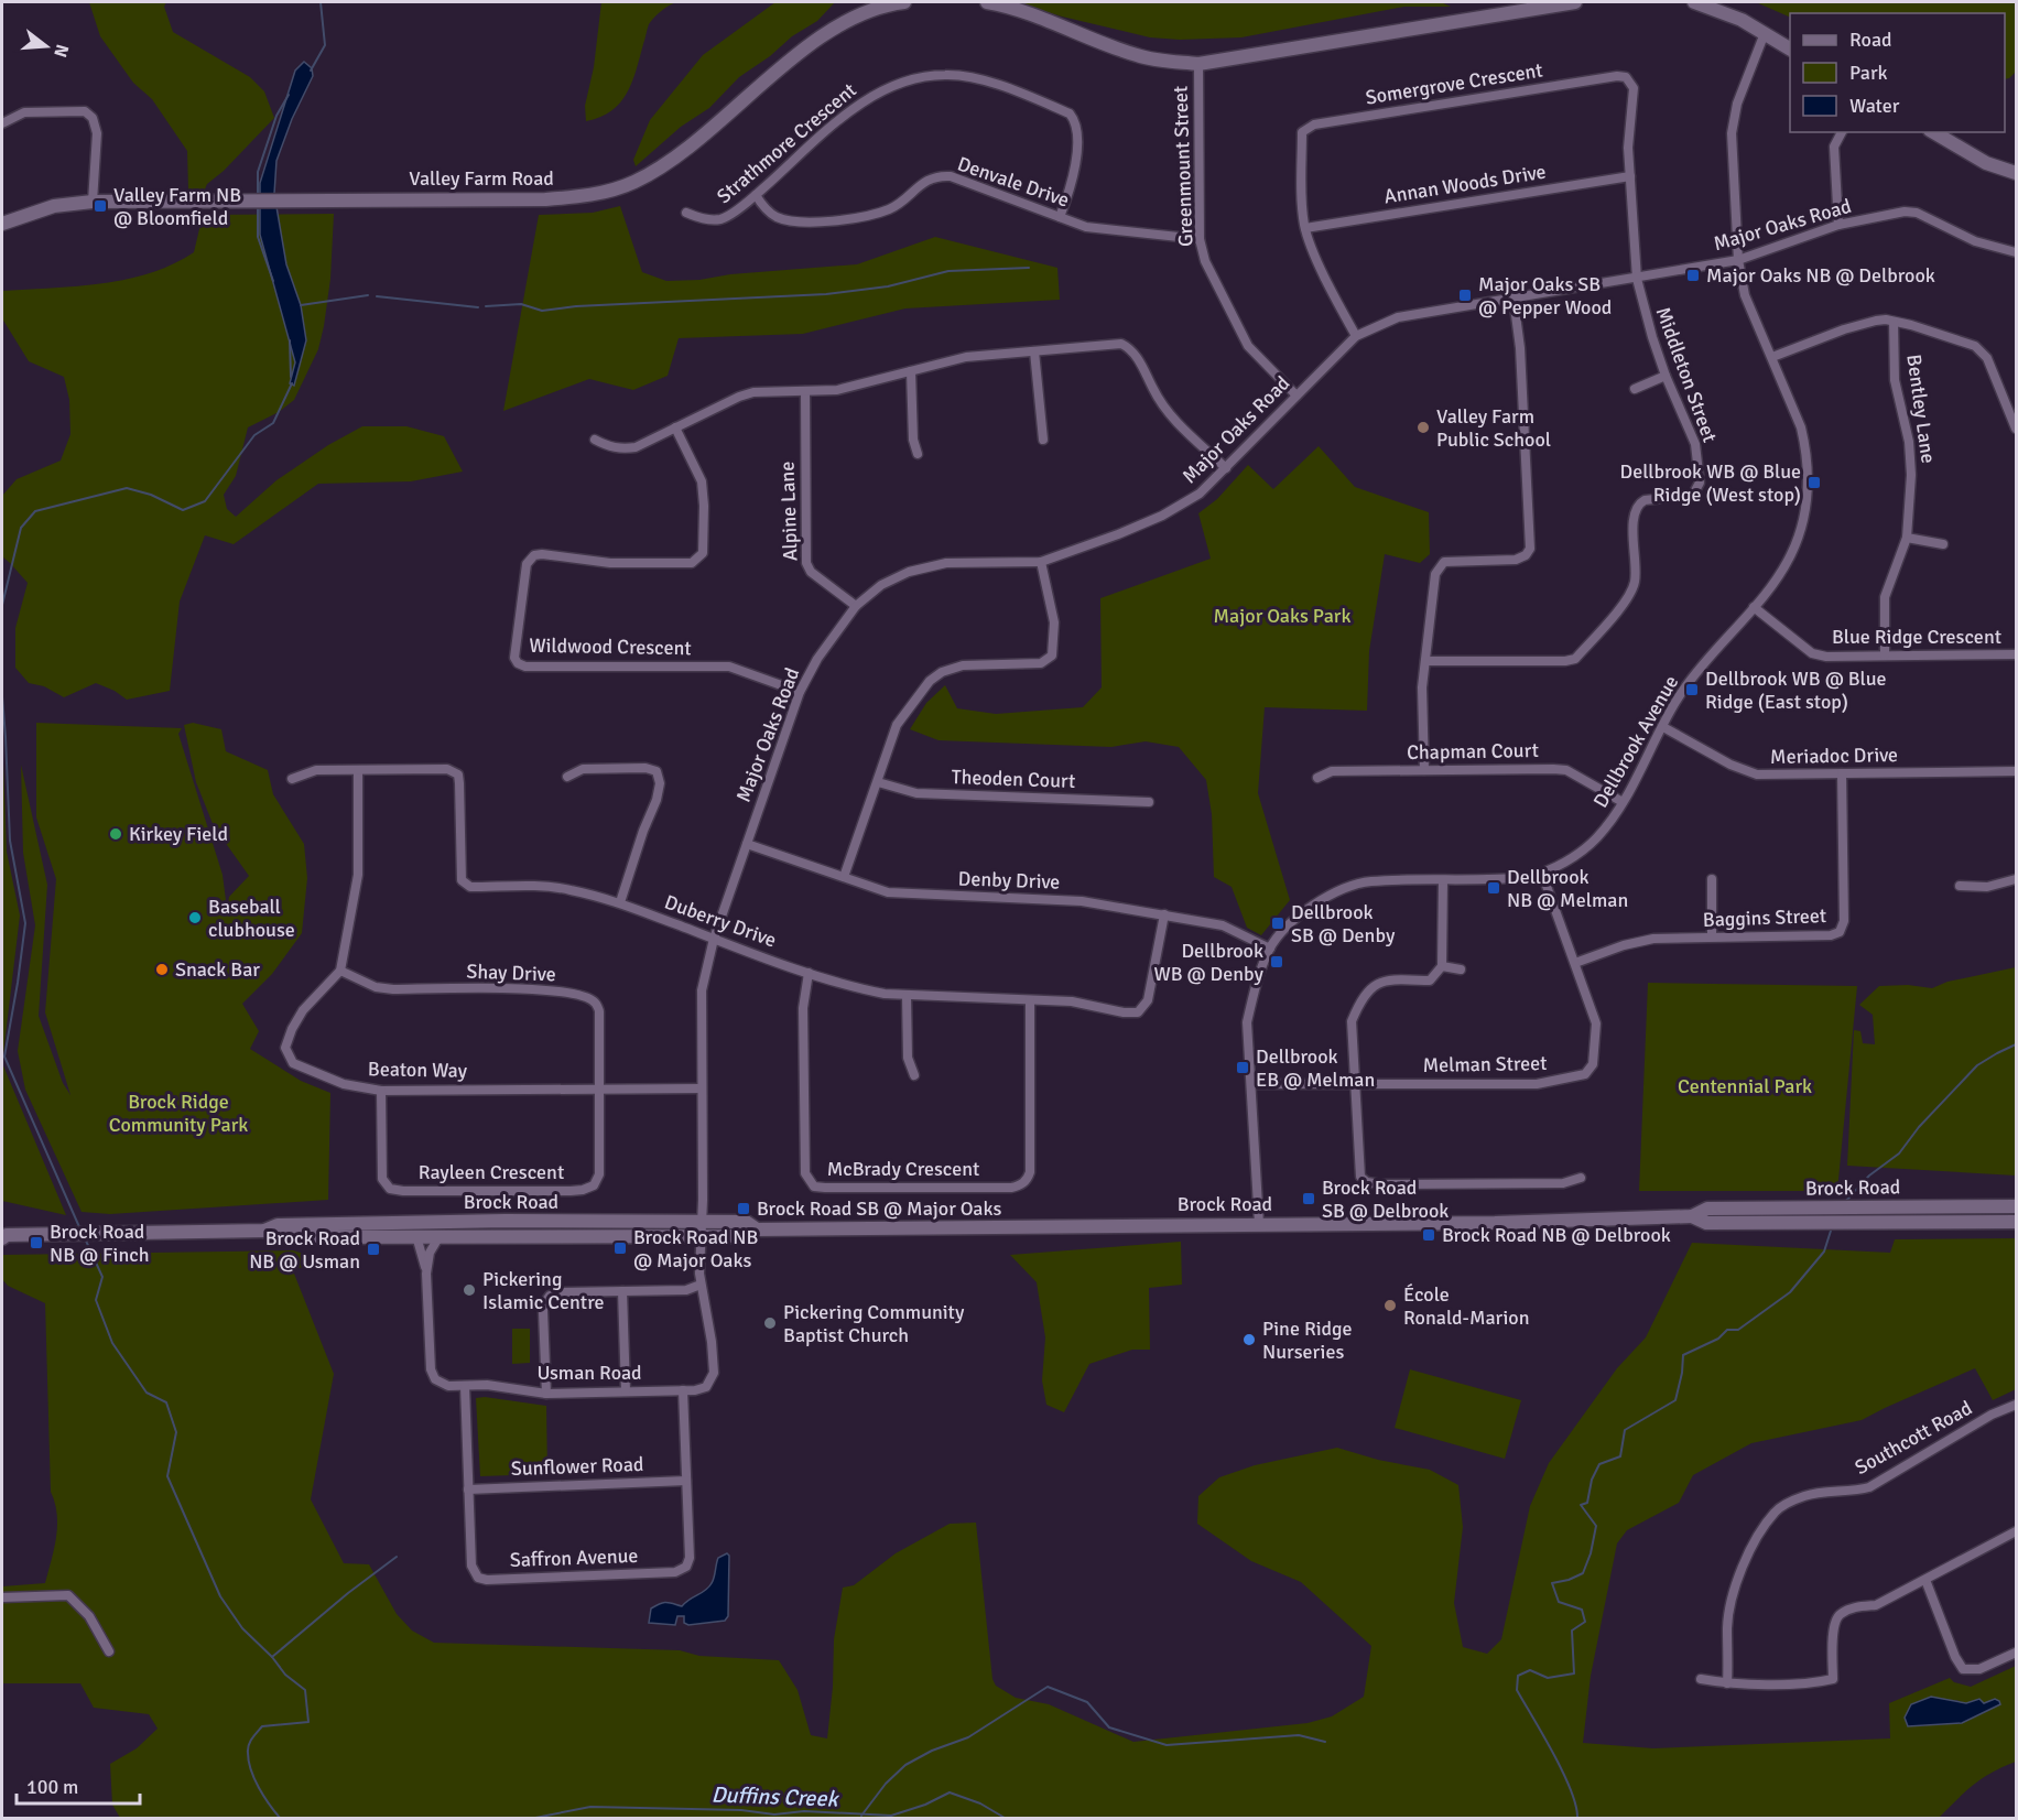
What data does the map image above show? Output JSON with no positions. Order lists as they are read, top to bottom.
{
  "streets": {
    "main road": ["Valley Farm Road", "Brock Road"],
    "street": [
      "Somergrove Crescent",
      "Strathmore Crescent",
      "Greenmount Street",
      "Denvale Drive",
      "Annan Woods Drive",
      "Major Oaks Road",
      "Middleton Street",
      "Bentley Lane",
      "Alpine Lane",
      "Blue Ridge Crescent",
      "Wildwood Crescent",
      "Dellbrook Avenue",
      "Chapman Court",
      "Meriadoc Drive",
      "Theoden Court",
      "Denby Drive",
      "Baggins Street",
      "Duberry Drive",
      "Shay Drive",
      "Melman Street",
      "Beaton Way",
      "McBrady Crescent",
      "Rayleen Crescent",
      "Usman Road",
      "Southcott Road",
      "Sunflower Road",
      "Saffron Avenue"
    ]
  },
  "crossings": [
    ["Somergrove Crescent", "Annan Woods Drive"],
    ["Somergrove Crescent", "Major Oaks Road"],
    ["Somergrove Crescent", "Middleton Street"],
    ["Strathmore Crescent", "Denvale Drive"],
    ["Greenmount Street", "Denvale Drive"],
    ["Greenmount Street", "Major Oaks Road"],
    ["Major Oaks Road", "Middleton Street"],
    ["Major Oaks Road", "Alpine Lane"],
    ["Major Oaks Road", "Wildwood Crescent"],
    ["Major Oaks Road", "Dellbrook Avenue"],
    ["Major Oaks Road", "Denby Drive"],
    ["Major Oaks Road", "Duberry Drive"],
    ["Major Oaks Road", "Beaton Way"],
    ["Major Oaks Road", "Brock Road"],
    ["Major Oaks Road", "Usman Road"],
    ["Bentley Lane", "Blue Ridge Crescent"],
    ["Blue Ridge Crescent", "Dellbrook Avenue"],
    ["Dellbrook Avenue", "Chapman Court"],
    ["Dellbrook Avenue", "Meriadoc Drive"],
    ["Dellbrook Avenue", "Denby Drive"],
    ["Dellbrook Avenue", "Melman Street"],
    ["Dellbrook Avenue", "Brock Road"],
    ["Meriadoc Drive", "Baggins Street"],
    ["Denby Drive", "Duberry Drive"],
    ["Baggins Street", "Melman Street"],
    ["Duberry Drive", "McBrady Crescent"],
    ["Shay Drive", "Beaton Way"],
    ["Shay Drive", "Rayleen Crescent"],
    ["Beaton Way", "Rayleen Crescent"],
    ["Brock Road", "Usman Road"],
    ["Usman Road", "Saffron Avenue"],
    ["Sunflower Road", "Saffron Avenue"]
  ],
  "water": ["Duffins Creek"],
  "parks": ["Major Oaks Park", "Centennial Park", "Brock Ridge Community Park"],
  "places": {
    "transit": [
      "Valley Farm NB @ Bloomfield",
      "Major Oaks NB @ Delbrook",
      "Major Oaks SB @ Pepper Wood",
      "Dellbrook WB @ Blue Ridge (West stop)",
      "Dellbrook WB @ Blue Ridge (East stop)",
      "Dellbrook NB @ Melman",
      "Dellbrook SB @ Denby",
      "Dellbrook WB @ Denby",
      "Dellbrook EB @ Melman",
      "Brock Road SB @ Delbrook",
      "Brock Road SB @ Major Oaks",
      "Brock Road NB @ Delbrook",
      "Brock Road NB @ Finch",
      "Brock Road NB @ Major Oaks",
      "Brock Road NB @ Usman"
    ],
    "other": [
      "Valley Farm Public School",
      "Kirkey Field",
      "Baseball clubhouse",
      "Snack Bar",
      "Pickering Islamic Centre",
      "École Ronald-Marion",
      "Pickering Community Baptist Church",
      "Pine Ridge Nurseries"
    ]
  },
  "legend": ["Road", "Park", "Water"],
  "scale_bar": "100 m",
  "north": "right"
}
